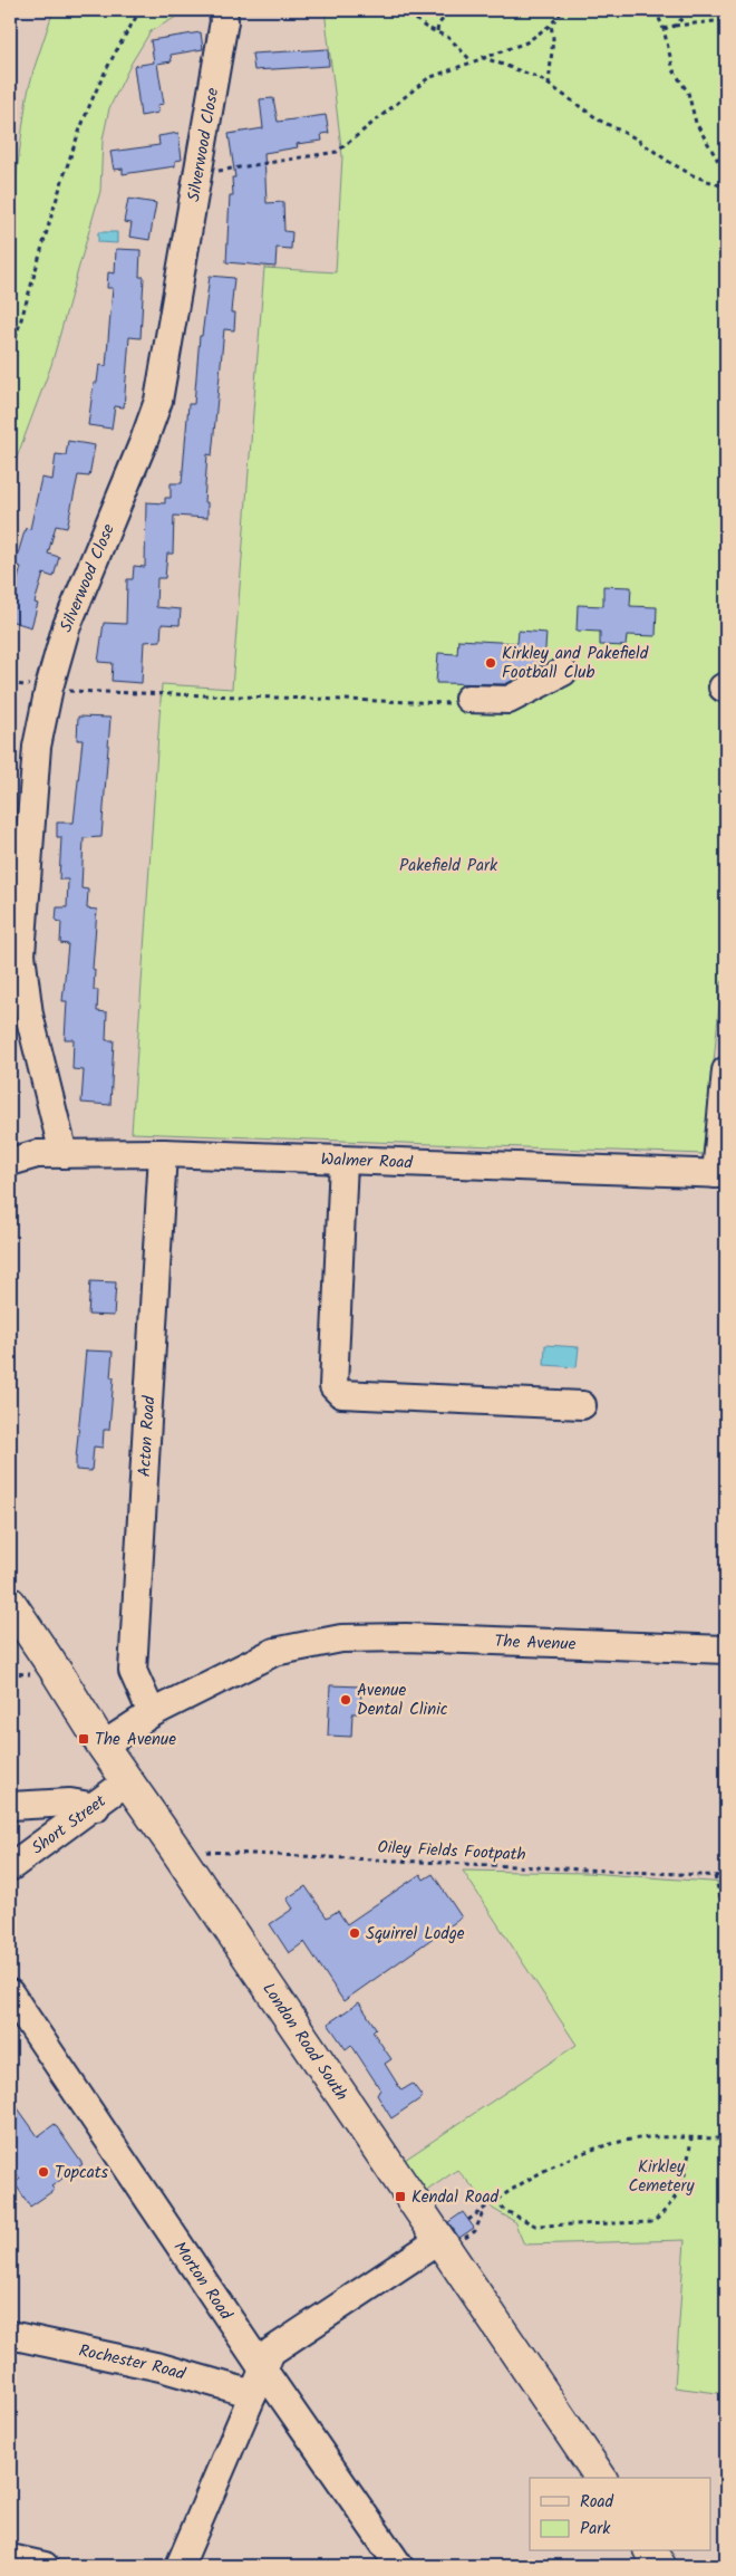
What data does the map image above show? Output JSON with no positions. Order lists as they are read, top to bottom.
{
  "streets": {
    "main road": ["London Road South"],
    "street": [
      "Silverwood Close",
      "Walmer Road",
      "Acton Road",
      "The Avenue",
      "Short Street",
      "Morton Road",
      "Rochester Road"
    ],
    "path": ["Oiley Fields Footpath"]
  },
  "crossings": [
    ["Silverwood Close", "Walmer Road"],
    ["Walmer Road", "Acton Road"],
    ["Acton Road", "The Avenue"],
    ["The Avenue", "London Road South"],
    ["Short Street", "London Road South"],
    ["Oiley Fields Footpath", "London Road South"],
    ["Morton Road", "Rochester Road"]
  ],
  "parks": ["Pakefield Park", "Kirkley Cemetery"],
  "places": {
    "other": [
      "Kirkley and Pakefield Football Club",
      "Avenue Dental Clinic",
      "Squirrel Lodge",
      "Topcats"
    ],
    "transit": ["The Avenue", "Kendal Road"]
  },
  "legend": ["Road", "Park"]
}
